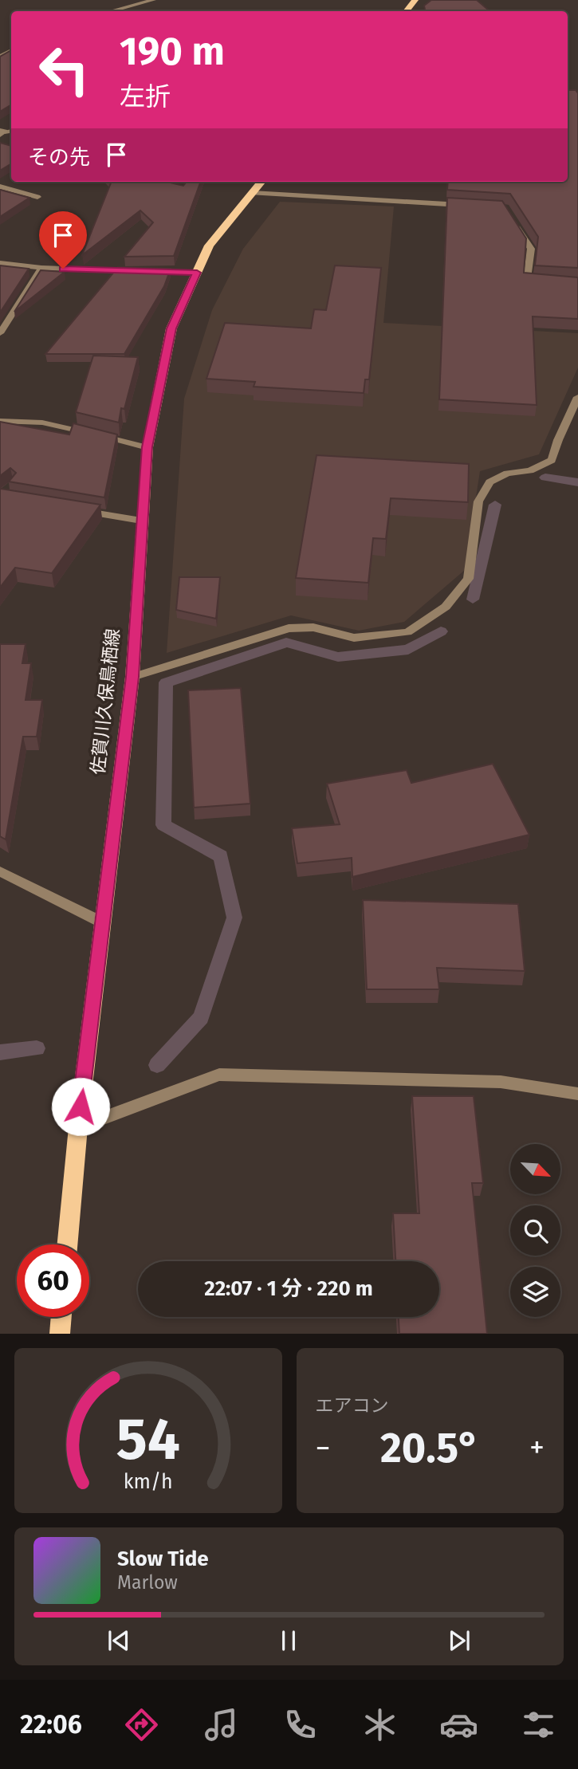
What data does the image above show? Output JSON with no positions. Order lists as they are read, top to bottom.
{
  "streets": {
    "main road": ["佐賀川久保鳥栖線"]
  },
  "north": "bottom right",
  "page": {
    "turn": ["190 m", "左折"],
    "then": "その先",
    "limit": "60",
    "trip": "22:07 · 1 分 · 220 m",
    "tile": "エアコン",
    "heat": ["−", "20.5°", "+"],
    "song": ["Slow Tide", "Marlow"],
    "tabs": "22:06",
    "gauge": ["54", "km/h"]
  }
}
